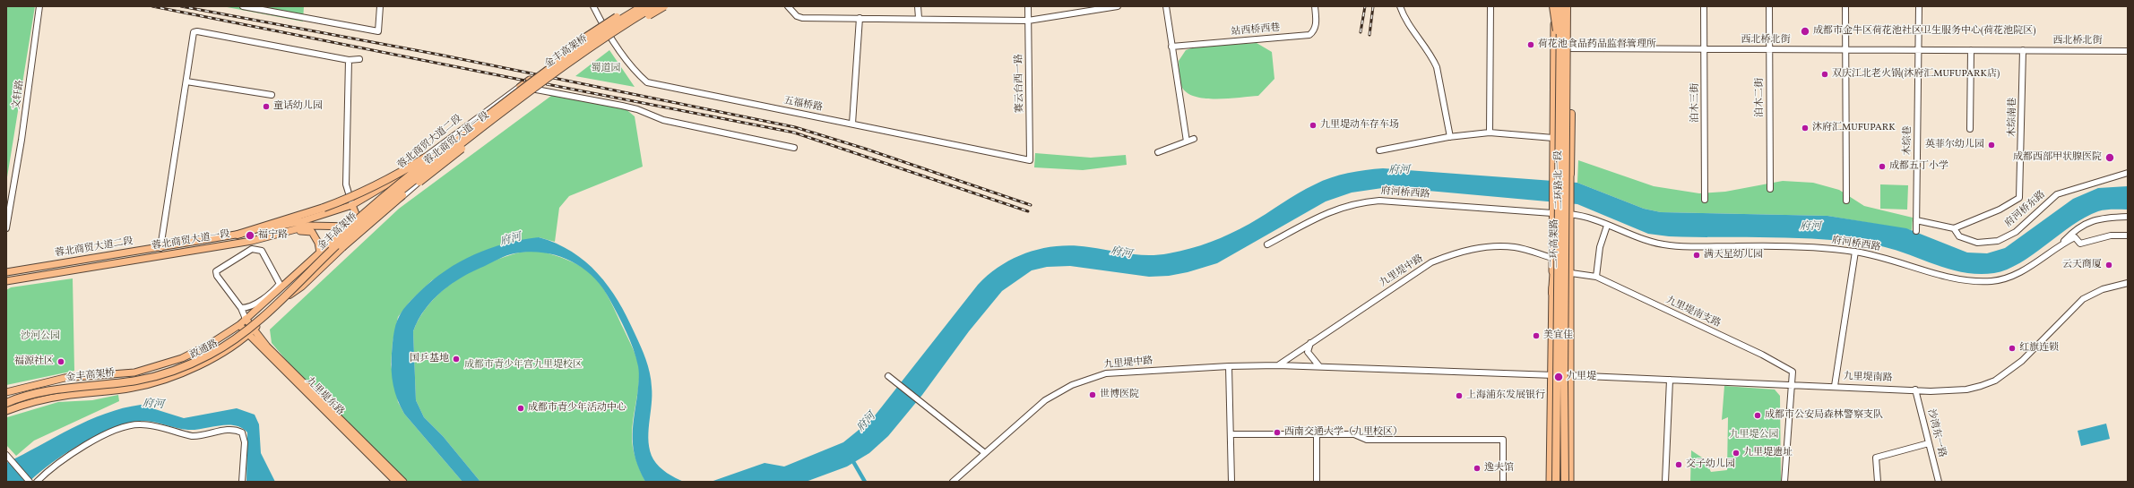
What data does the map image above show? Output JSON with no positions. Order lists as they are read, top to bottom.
{
  "streets": {
    "highway": ["金丰高架桥", "二环高架路"],
    "main road": [
      "蓉北商贸大道一段",
      "蓉北商贸大道二段",
      "二环路北一段",
      "政通路",
      "九里堤东路"
    ],
    "street": [
      "站西桥西巷",
      "西北桥北街",
      "赛云台西一路",
      "文轩路",
      "泊木二街",
      "泊木三街",
      "五福桥路",
      "木综南巷",
      "木综巷",
      "府河桥西路",
      "府河桥东路",
      "九里堤中路",
      "九里堤南支路",
      "九里堤南路",
      "沙湾东一路"
    ]
  },
  "crossings": [
    ["西北桥北街", "泊木二街"],
    ["西北桥北街", "泊木三街"],
    ["西北桥北街", "木综南巷"],
    ["西北桥北街", "木综巷"],
    ["西北桥北街", "二环路北一段"],
    ["金丰高架桥", "蓉北商贸大道一段"],
    ["赛云台西一路", "五福桥路"],
    ["木综南巷", "府河桥东路"],
    ["蓉北商贸大道一段", "政通路"],
    ["木综巷", "府河桥东路"],
    ["蓉北商贸大道二段", "政通路"],
    ["二环路北一段", "府河桥西路"],
    ["二环路北一段", "二环高架路"],
    ["二环路北一段", "九里堤中路"],
    ["二环路北一段", "九里堤南支路"],
    ["二环路北一段", "九里堤南路"],
    ["九里堤中路", "九里堤南路"],
    ["九里堤南支路", "九里堤南路"],
    ["政通路", "九里堤东路"],
    ["九里堤南路", "沙湾东一路"]
  ],
  "water": ["府河"],
  "parks": [
    "蜀道园",
    "沙河公园",
    "成都市青少年宫九里堤校区",
    "九里堤公园"
  ],
  "places": [
    "成都市金牛区荷花池社区卫生服务中心(荷花池院区)",
    "荷花池食品药品监督管理所",
    "双庆江北老火锅(沐府汇MUFUPARK店)",
    "童话幼儿园",
    "九里堤动车存车场",
    "沐府汇MUFUPARK",
    "英菲尔幼儿园",
    "成都西部甲状腺医院",
    "成都五丁小学",
    "福宁路",
    "满天星幼儿园",
    "云天商厦",
    "美宜佳",
    "红旗连锁",
    "国乒基地",
    "福源社区",
    "九里堤",
    "世博医院",
    "上海浦东发展银行",
    "成都市青少年活动中心",
    "成都市公安局森林警察支队",
    "西南交通大学（九里校区）",
    "九里堤遗址",
    "交子幼儿园",
    "逸夫馆"
  ]
}
